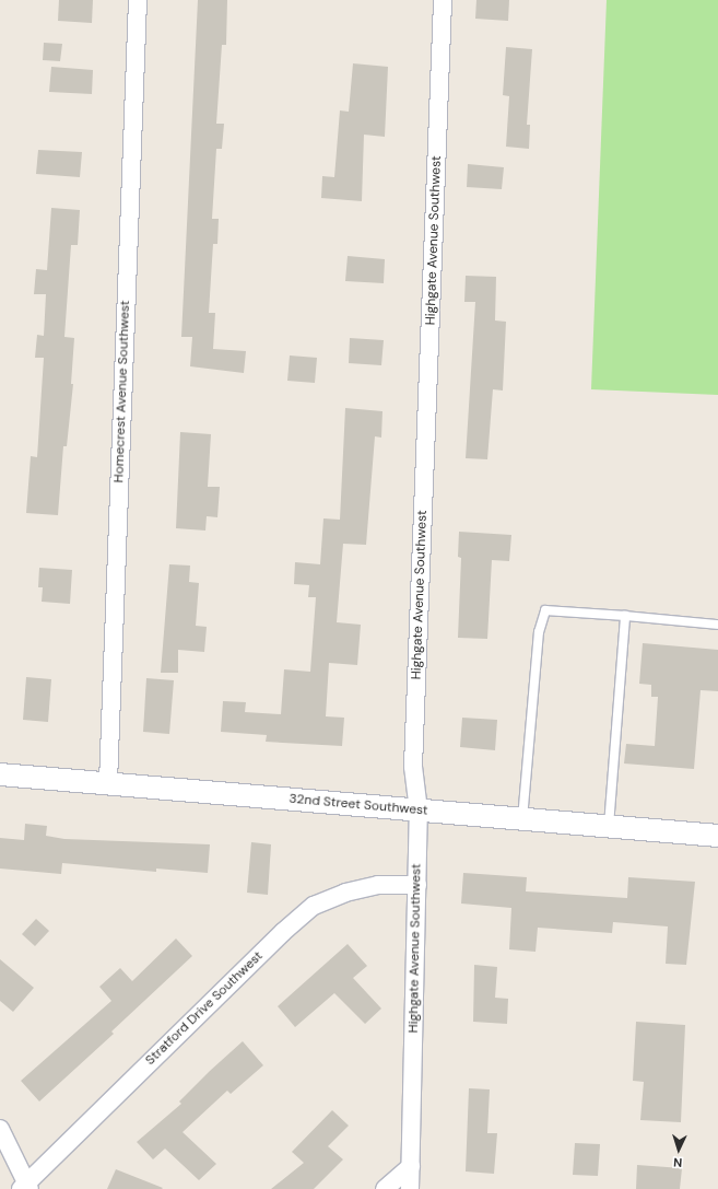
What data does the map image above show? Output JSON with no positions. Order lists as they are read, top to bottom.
{
  "streets": {
    "street": [
      "Highgate Avenue Southwest",
      "Homecrest Avenue Southwest",
      "32nd Street Southwest",
      "Stratford Drive Southwest"
    ]
  },
  "crossings": [
    ["Highgate Avenue Southwest", "32nd Street Southwest"],
    ["Highgate Avenue Southwest", "Stratford Drive Southwest"],
    ["Homecrest Avenue Southwest", "32nd Street Southwest"]
  ],
  "north": "bottom"
}
